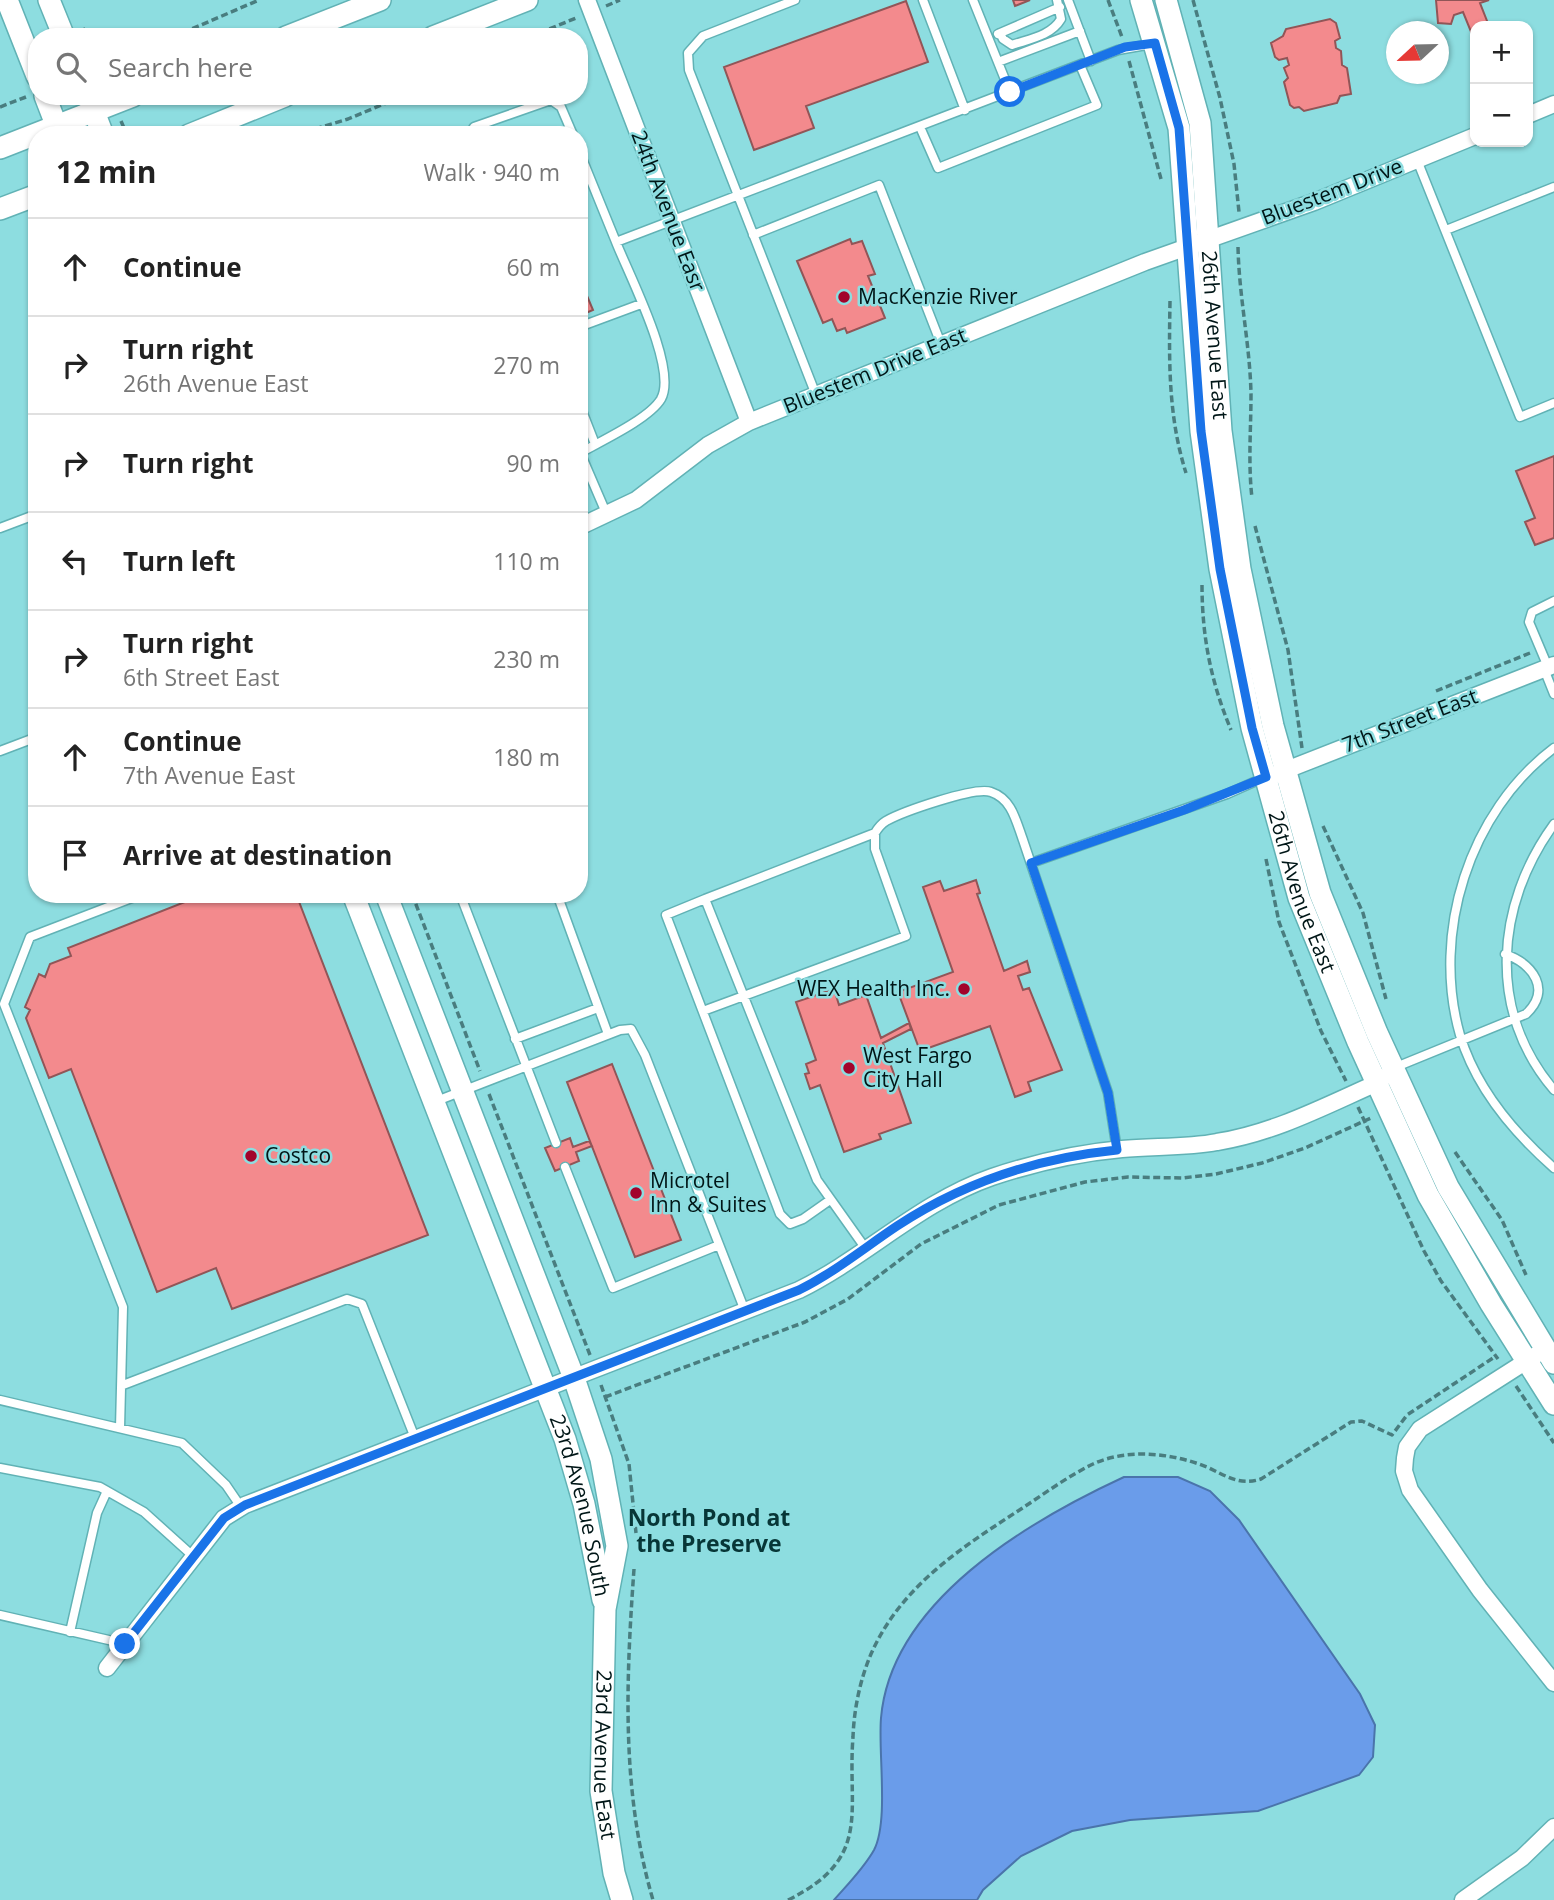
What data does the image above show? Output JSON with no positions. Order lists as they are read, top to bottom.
{
  "streets": {
    "street": [
      "Bluestem Drive",
      "24th Avenue Easr",
      "26th Avenue East",
      "Bluestem Drive East",
      "7th Street East",
      "23rd Avenue South",
      "23rd Avenue East"
    ]
  },
  "crossings": [
    ["Bluestem Drive", "26th Avenue East"],
    ["Bluestem Drive", "Bluestem Drive East"],
    ["24th Avenue Easr", "Bluestem Drive East"],
    ["26th Avenue East", "Bluestem Drive East"],
    ["26th Avenue East", "7th Street East"],
    ["23rd Avenue South", "23rd Avenue East"]
  ],
  "districts": ["North Pond at the Preserve"],
  "places": [
    "MacKenzie River",
    "WEX Health Inc.",
    "West Fargo City Hall",
    "Costco",
    "Microtel Inn & Suites"
  ],
  "north": "left",
  "page": {
    "map_buttons": ["+", "−"],
    "search": "Search here",
    "heading": ["12 min", "Walk · 940 m"],
    "list": [
      ["Continue", "60 m"],
      ["Turn right", "26th Avenue East", "270 m"],
      ["Turn right", "90 m"],
      ["Turn left", "110 m"],
      ["Turn right", "6th Street East", "230 m"],
      ["Continue", "7th Avenue East", "180 m"],
      "Arrive at destination"
    ]
  }
}
